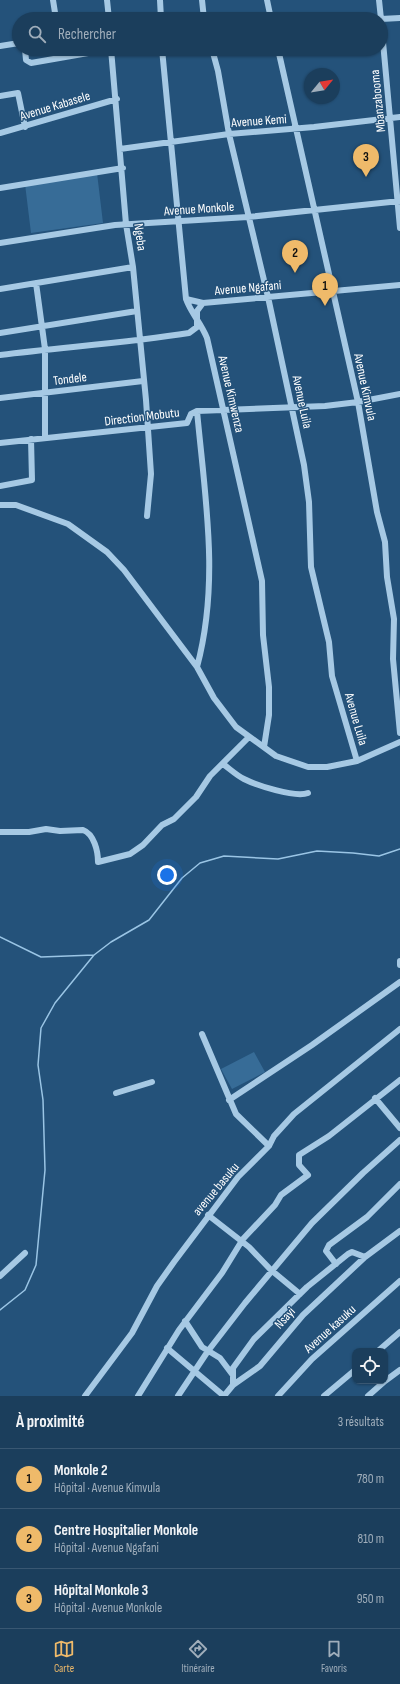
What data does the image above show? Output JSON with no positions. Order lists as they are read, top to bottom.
{
  "streets": {
    "street": [
      "Mbanzabooma",
      "Avenue Kabasele",
      "Avenue Kemi",
      "Avenue Monkole",
      "Ngeba",
      "Avenue Ngafani",
      "Tondele",
      "Avenue Kimvula",
      "Avenue Kimwenza",
      "Avenue Luila",
      "Direction Mobutu",
      "avenue basuku",
      "Nsayi",
      "Avenue kasuku"
    ]
  },
  "crossings": [
    ["Mbanzabooma", "Avenue Kemi"],
    ["Mbanzabooma", "Avenue Monkole"],
    ["Avenue Kabasele", "Ngeba"],
    ["Avenue Kemi", "Ngeba"],
    ["Avenue Kemi", "Avenue Kimvula"],
    ["Avenue Kemi", "Avenue Kimwenza"],
    ["Avenue Kemi", "Avenue Luila"],
    ["Avenue Monkole", "Ngeba"],
    ["Avenue Monkole", "Avenue Kimvula"],
    ["Avenue Monkole", "Avenue Kimwenza"],
    ["Avenue Monkole", "Avenue Luila"],
    ["Ngeba", "Avenue Ngafani"],
    ["Ngeba", "Tondele"],
    ["Ngeba", "Direction Mobutu"],
    ["Avenue Ngafani", "Avenue Kimvula"],
    ["Avenue Ngafani", "Avenue Kimwenza"],
    ["Avenue Ngafani", "Avenue Luila"],
    ["Avenue Kimvula", "Direction Mobutu"],
    ["Avenue Kimwenza", "Direction Mobutu"],
    ["Avenue Luila", "Direction Mobutu"]
  ],
  "north": "top right",
  "page": {
    "search": "Rechercher",
    "pins": ["3", "2", "1"],
    "heading": ["À proximité", "3 résultats"],
    "list": [
      {
        "mark": "1",
        "name": "Monkole 2",
        "note": "Hôpital · Avenue Kimvula",
        "value": "780 m"
      },
      {
        "mark": "2",
        "name": "Centre Hospitalier Monkole",
        "note": "Hôpital · Avenue Ngafani",
        "value": "810 m"
      },
      {
        "mark": "3",
        "name": "Hôpital Monkole 3",
        "note": "Hôpital · Avenue Monkole",
        "value": "950 m"
      }
    ],
    "nav": ["Carte", "Itinéraire", "Favoris"]
  }
}
